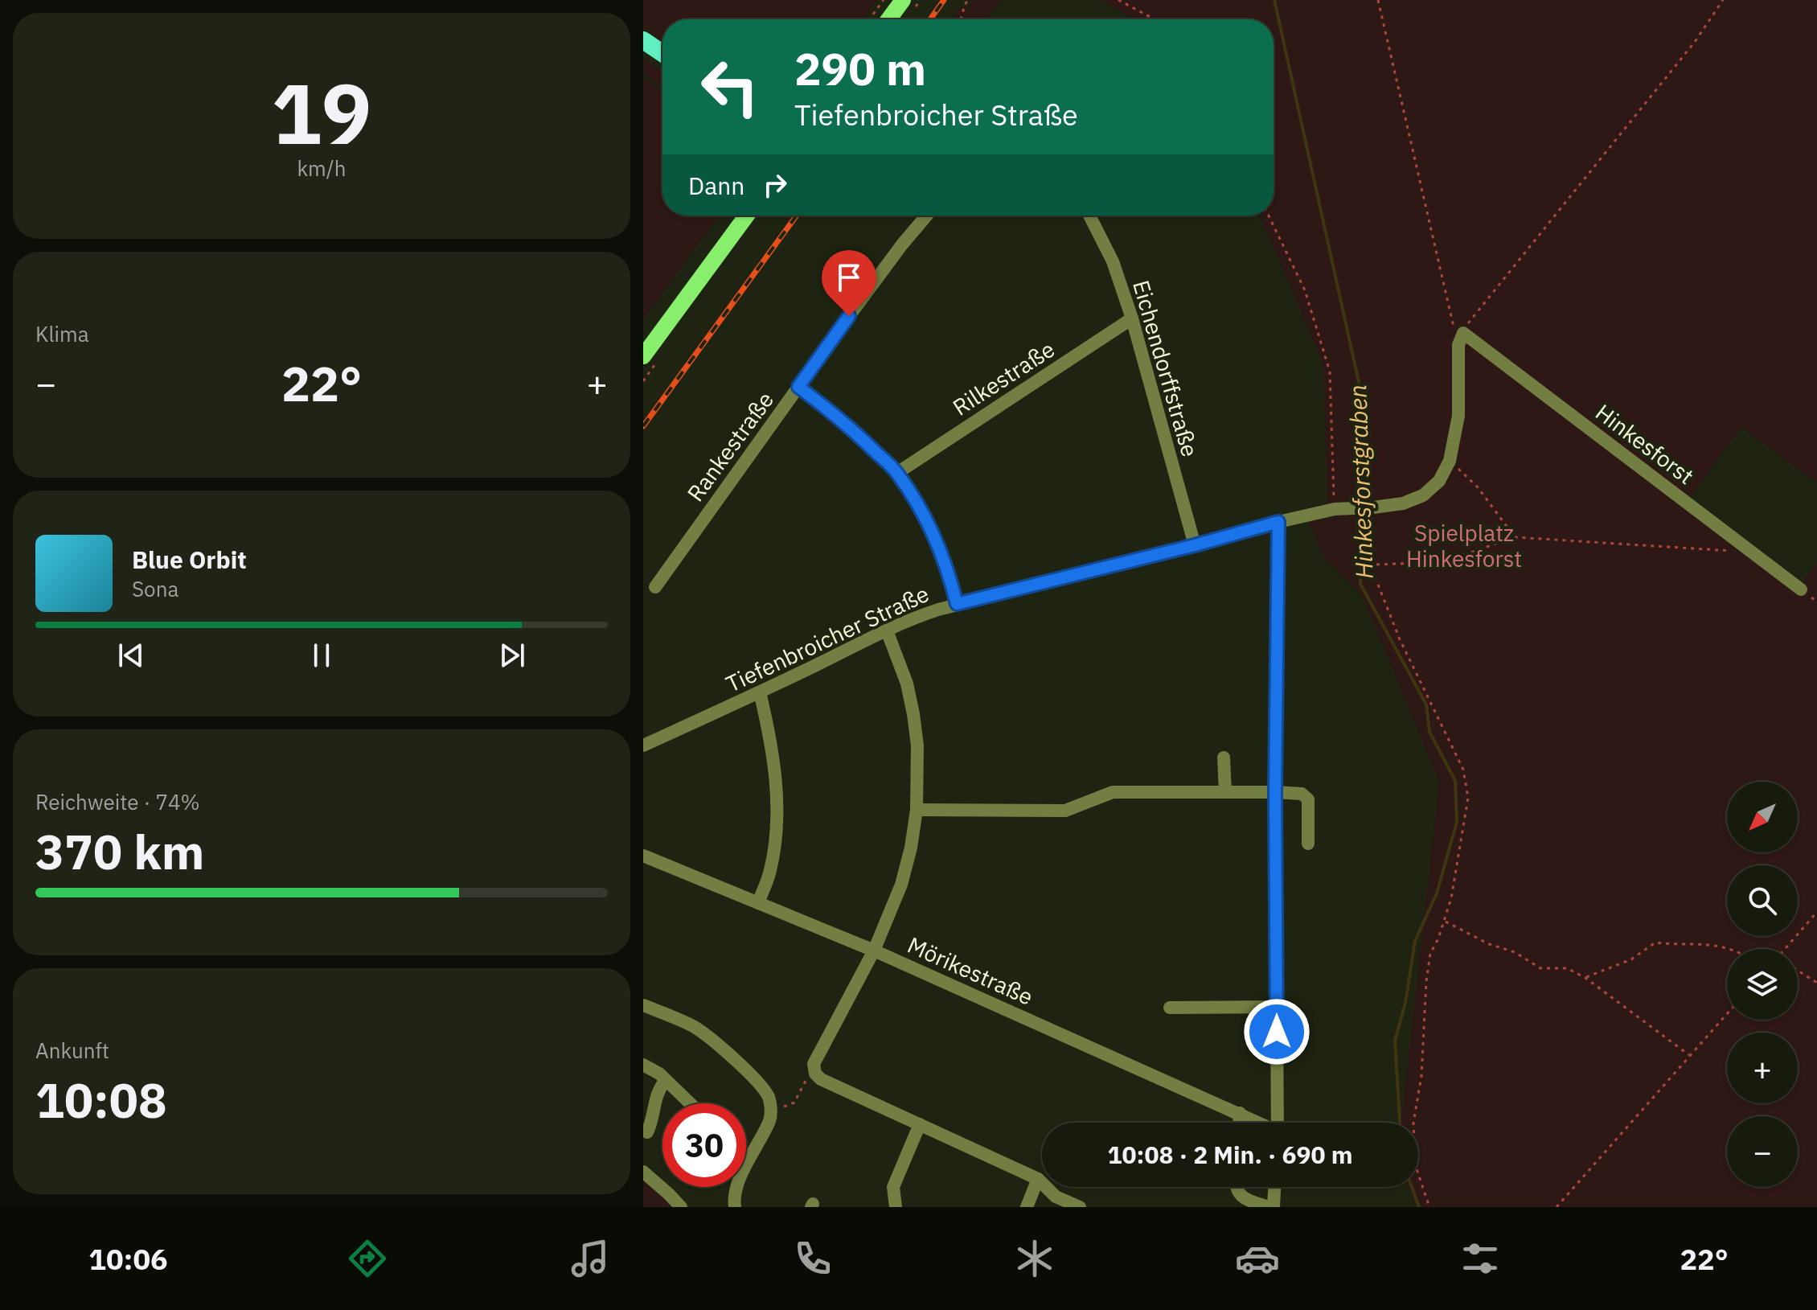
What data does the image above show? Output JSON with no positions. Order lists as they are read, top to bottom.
{
  "streets": {
    "street": [
      "Eichendorffstraße",
      "Rilkestraße",
      "Hinkesforst",
      "Rankestraße",
      "Tiefenbroicher Straße",
      "Mörikestraße"
    ]
  },
  "crossings": [
    ["Eichendorffstraße", "Rilkestraße"],
    ["Eichendorffstraße", "Tiefenbroicher Straße"]
  ],
  "water": ["Hinkesforstgraben"],
  "parks": ["Spielplatz Hinkesforst"],
  "north": "bottom left",
  "page": {
    "tile": [
      ["19", "km/h"],
      "Klima",
      ["Reichweite · 74%", "370 km"],
      ["Ankunft", "10:08"]
    ],
    "turn": ["290 m", "Tiefenbroicher Straße"],
    "then": "Dann",
    "heat": ["−", "22°", "+"],
    "song": ["Blue Orbit", "Sona"],
    "map_buttons": ["+", "−"],
    "limit": "30",
    "trip": "10:08 · 2 Min. · 690 m",
    "tabs": ["10:06", "22°"]
  }
}
